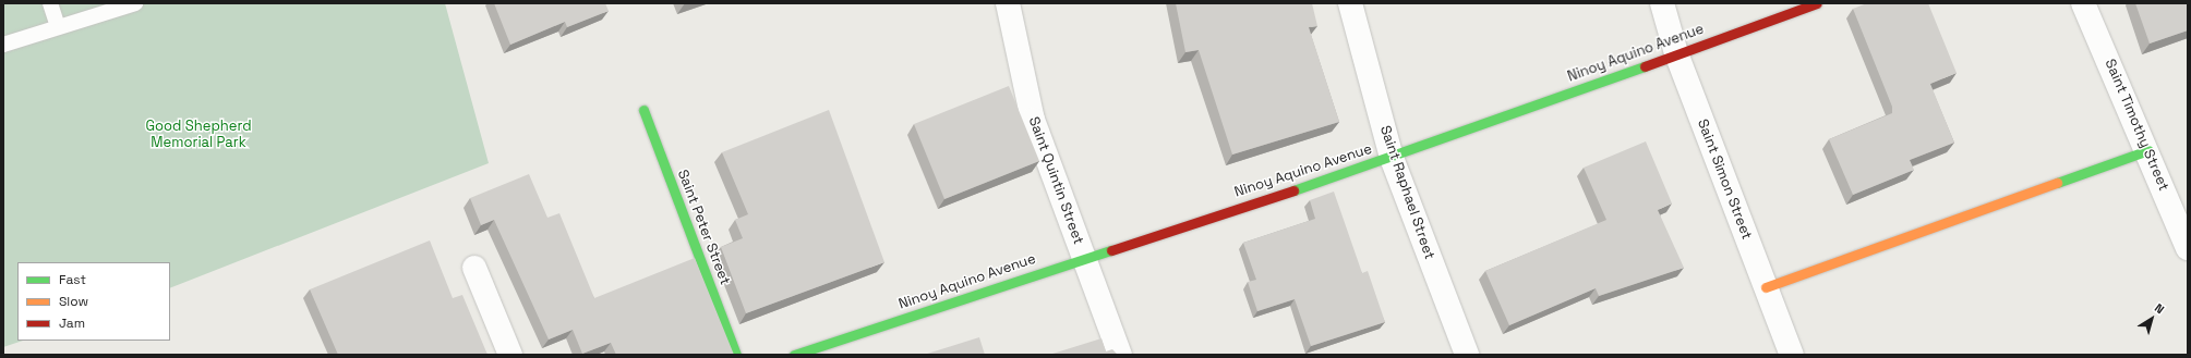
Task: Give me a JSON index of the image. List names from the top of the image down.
{
  "streets": {
    "street": [
      "Ninoy Aquino Avenue",
      "Saint Timothy Street",
      "Saint Simon Street",
      "Saint Quintin Street",
      "Saint Raphael Street",
      "Saint Peter Street"
    ]
  },
  "crossings": [
    ["Ninoy Aquino Avenue", "Saint Simon Street"],
    ["Ninoy Aquino Avenue", "Saint Quintin Street"],
    ["Ninoy Aquino Avenue", "Saint Raphael Street"]
  ],
  "parks": ["Good Shepherd Memorial Park"],
  "legend": ["Fast", "Slow", "Jam"],
  "north": "top right"
}
